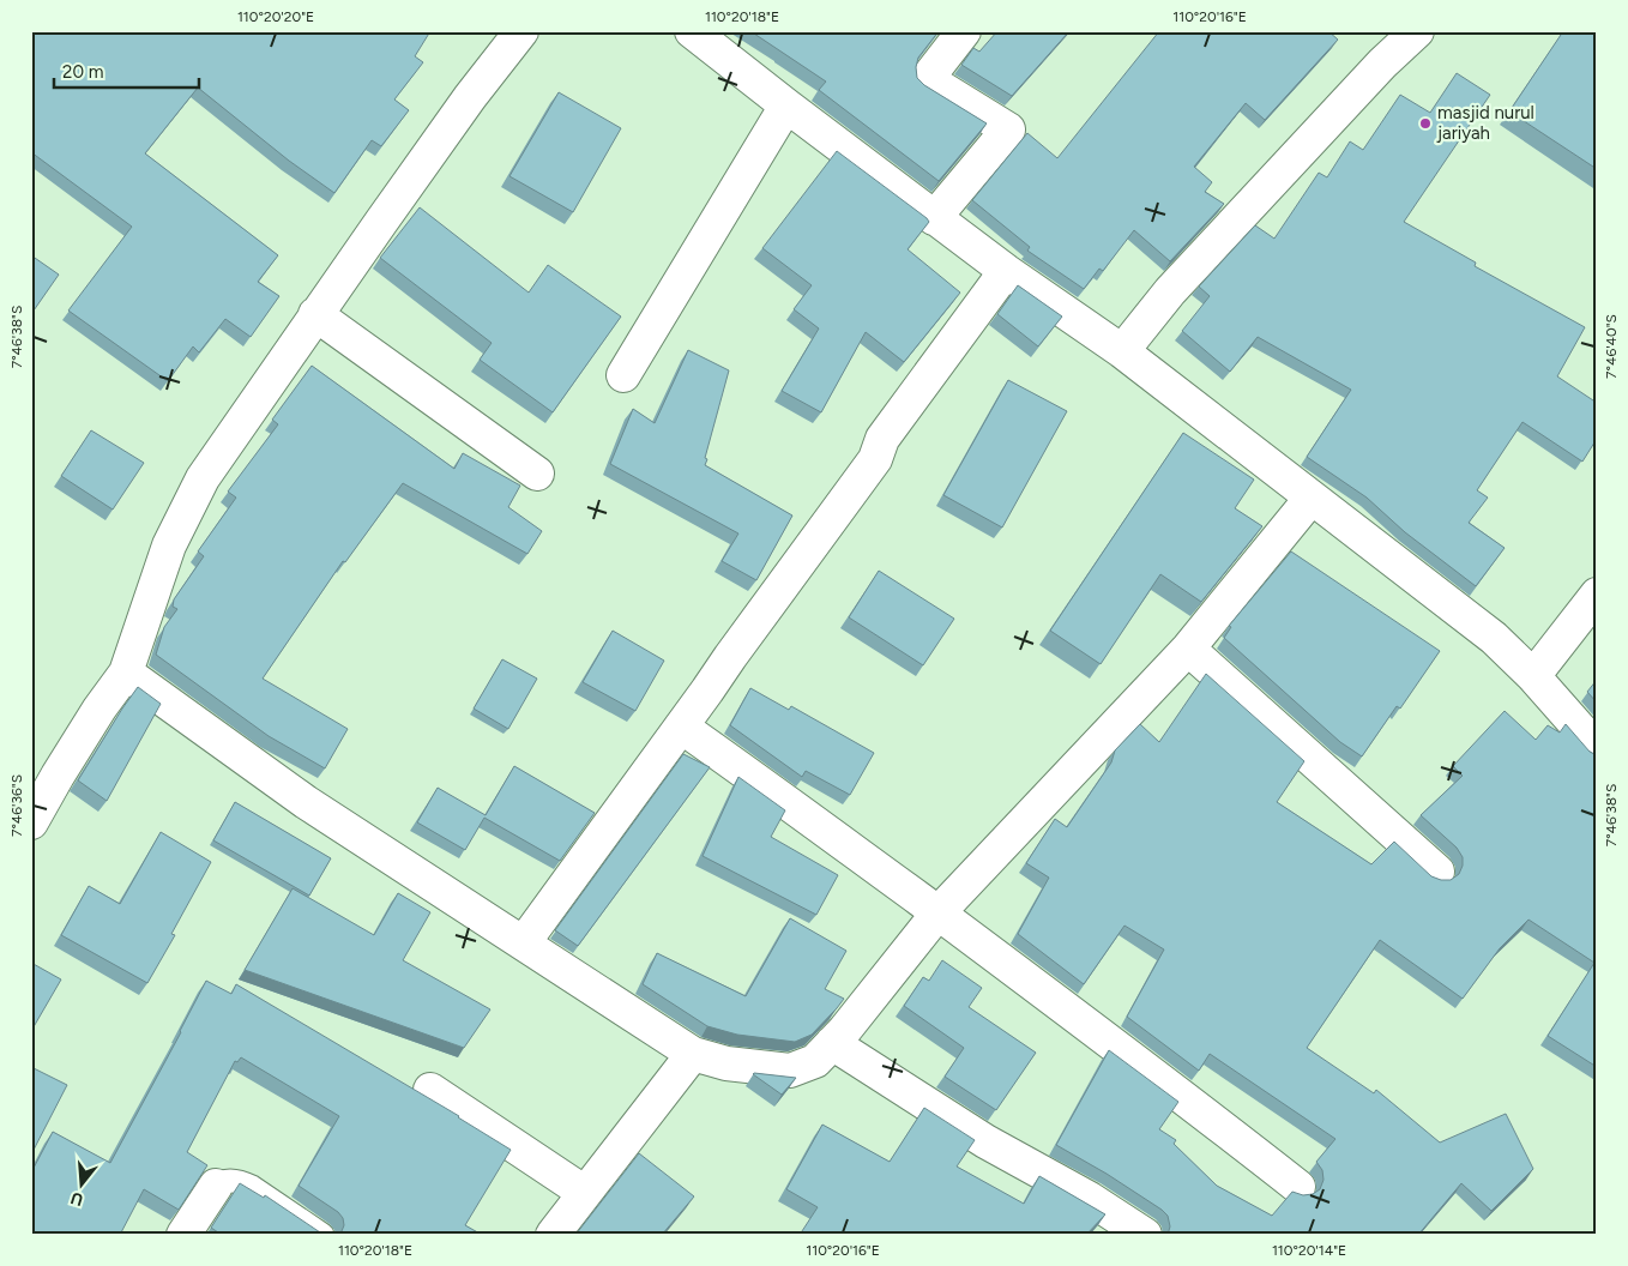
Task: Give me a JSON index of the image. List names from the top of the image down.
{
  "places": ["masjid nurul jariyah"],
  "scale_bar": "20 m",
  "north": "bottom",
  "coordinates": [
    "110°20'20\"E",
    "110°20'18\"E",
    "110°20'16\"E",
    "7°46'38\"S",
    "7°46'40\"S",
    "7°46'36\"S",
    "110°20'14\"E"
  ]
}
